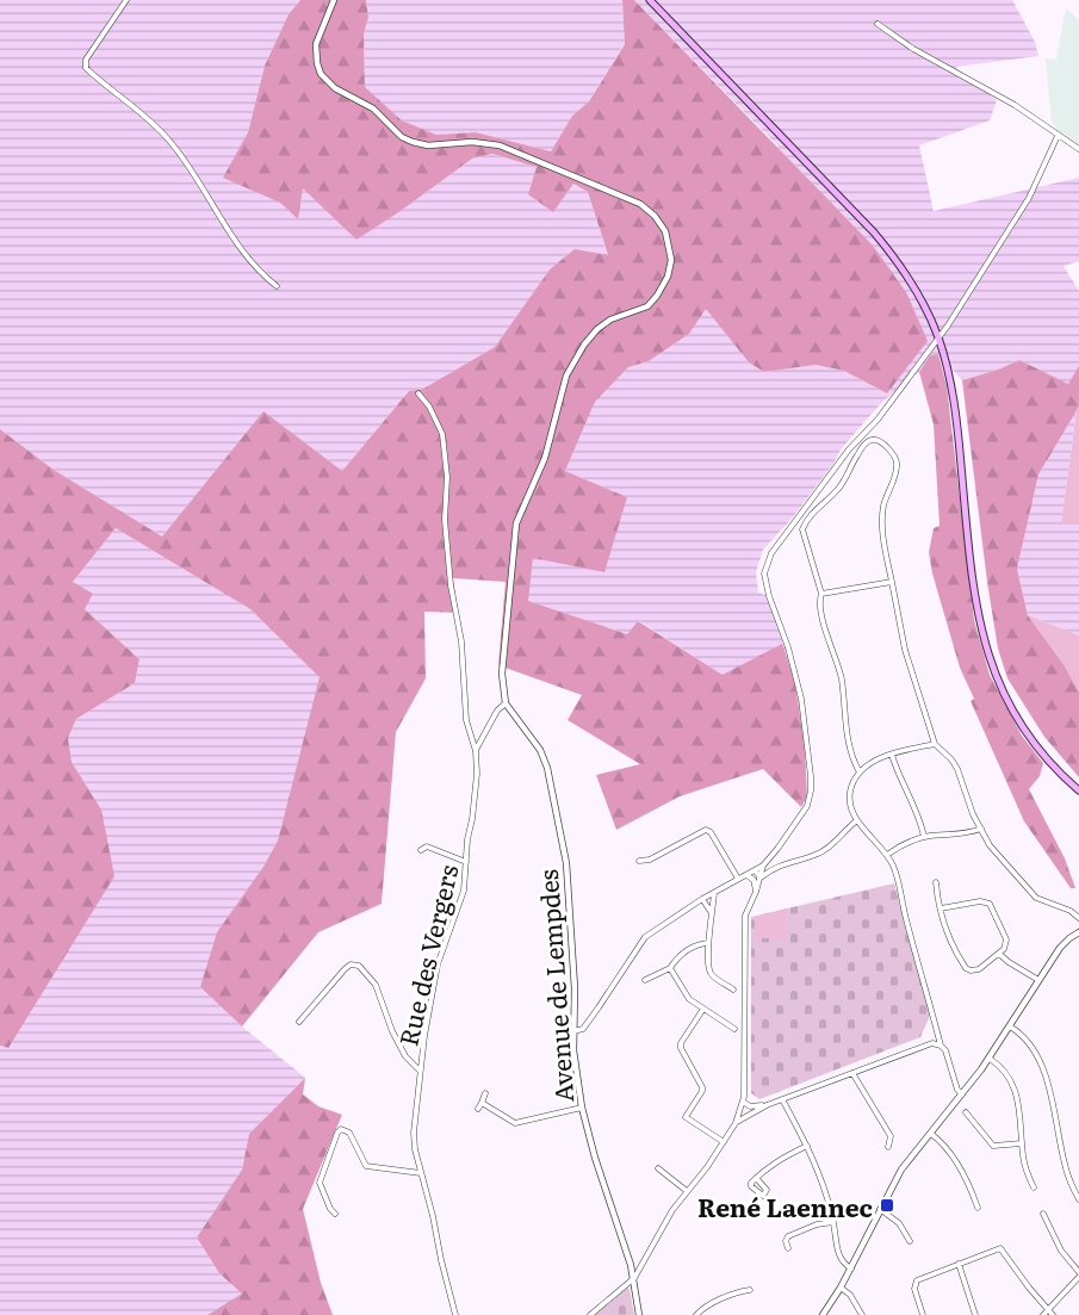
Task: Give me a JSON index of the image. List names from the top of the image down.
{
  "streets": {
    "street": ["Rue des Vergers", "Avenue de Lempdes"]
  },
  "places": {
    "transit": ["René Laennec"]
  }
}
